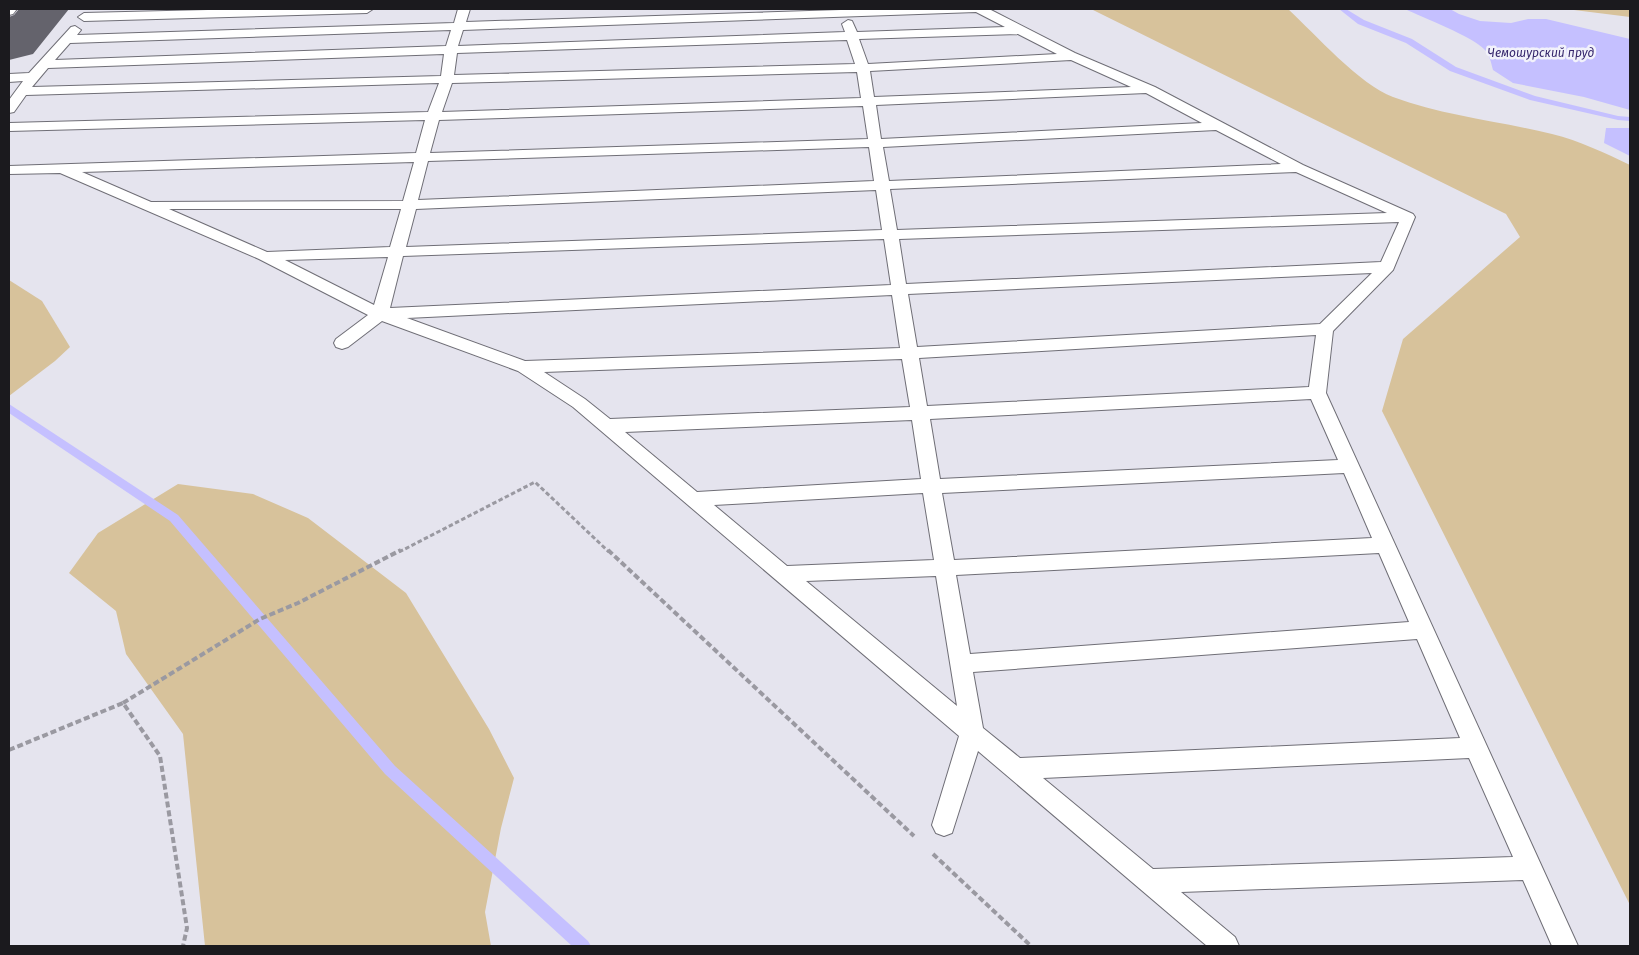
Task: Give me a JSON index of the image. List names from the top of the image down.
{
  "water": ["Чемошурский пруд"]
}
